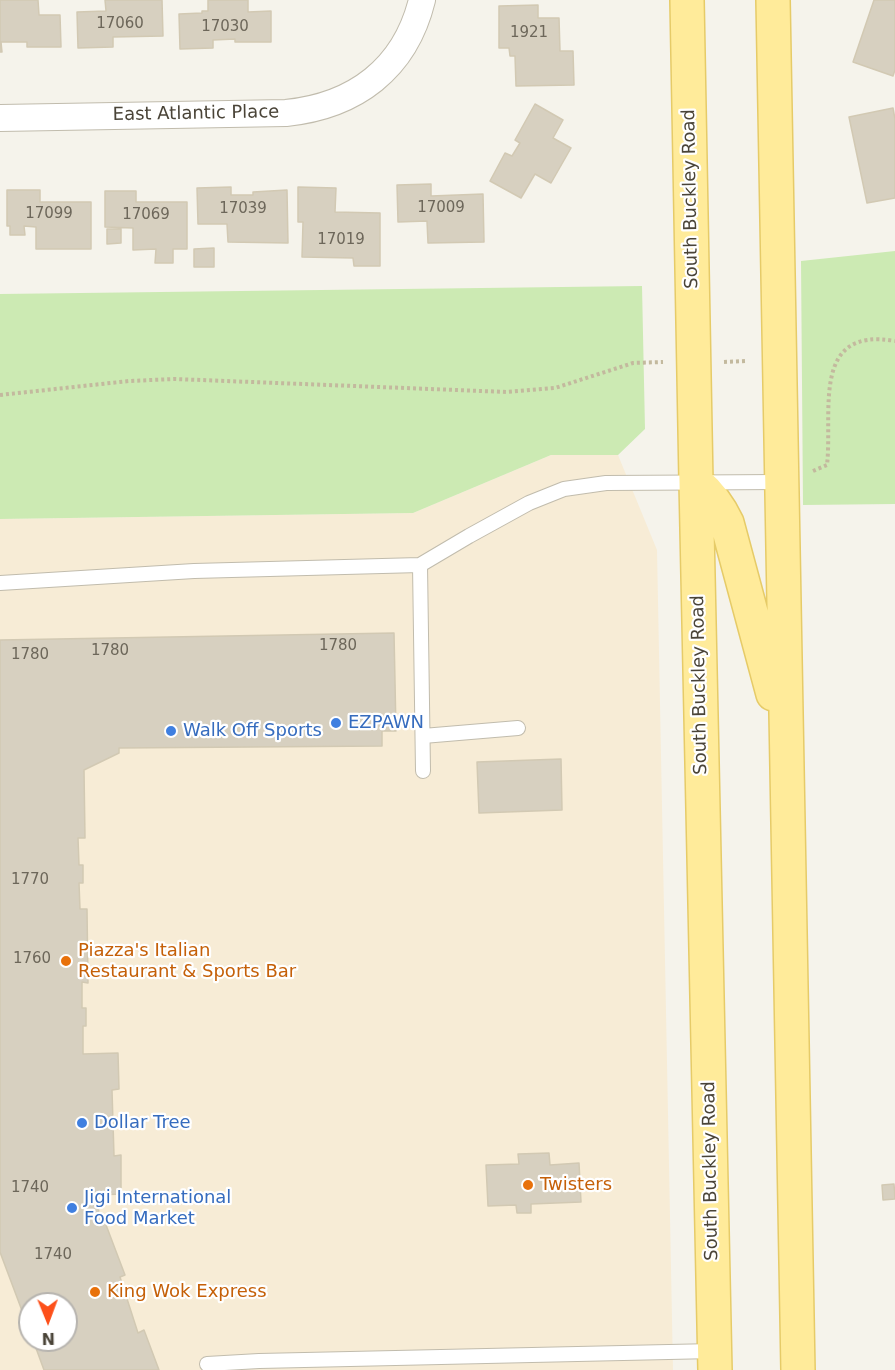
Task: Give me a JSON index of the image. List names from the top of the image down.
{
  "streets": {
    "main road": ["South Buckley Road"],
    "street": ["East Atlantic Place"]
  },
  "places": [
    "EZPAWN",
    "Walk Off Sports",
    "Piazza's Italian Restaurant & Sports Bar",
    "Dollar Tree",
    "Twisters",
    "Jigi International Food Market",
    "King Wok Express"
  ],
  "house_numbers": [
    "17060",
    "17030",
    "1921",
    "17009",
    "17039",
    "17099",
    "17069",
    "17019",
    "1780",
    "1780",
    "1780",
    "1770",
    "1760",
    "1740",
    "1740"
  ],
  "north": "bottom"
}
